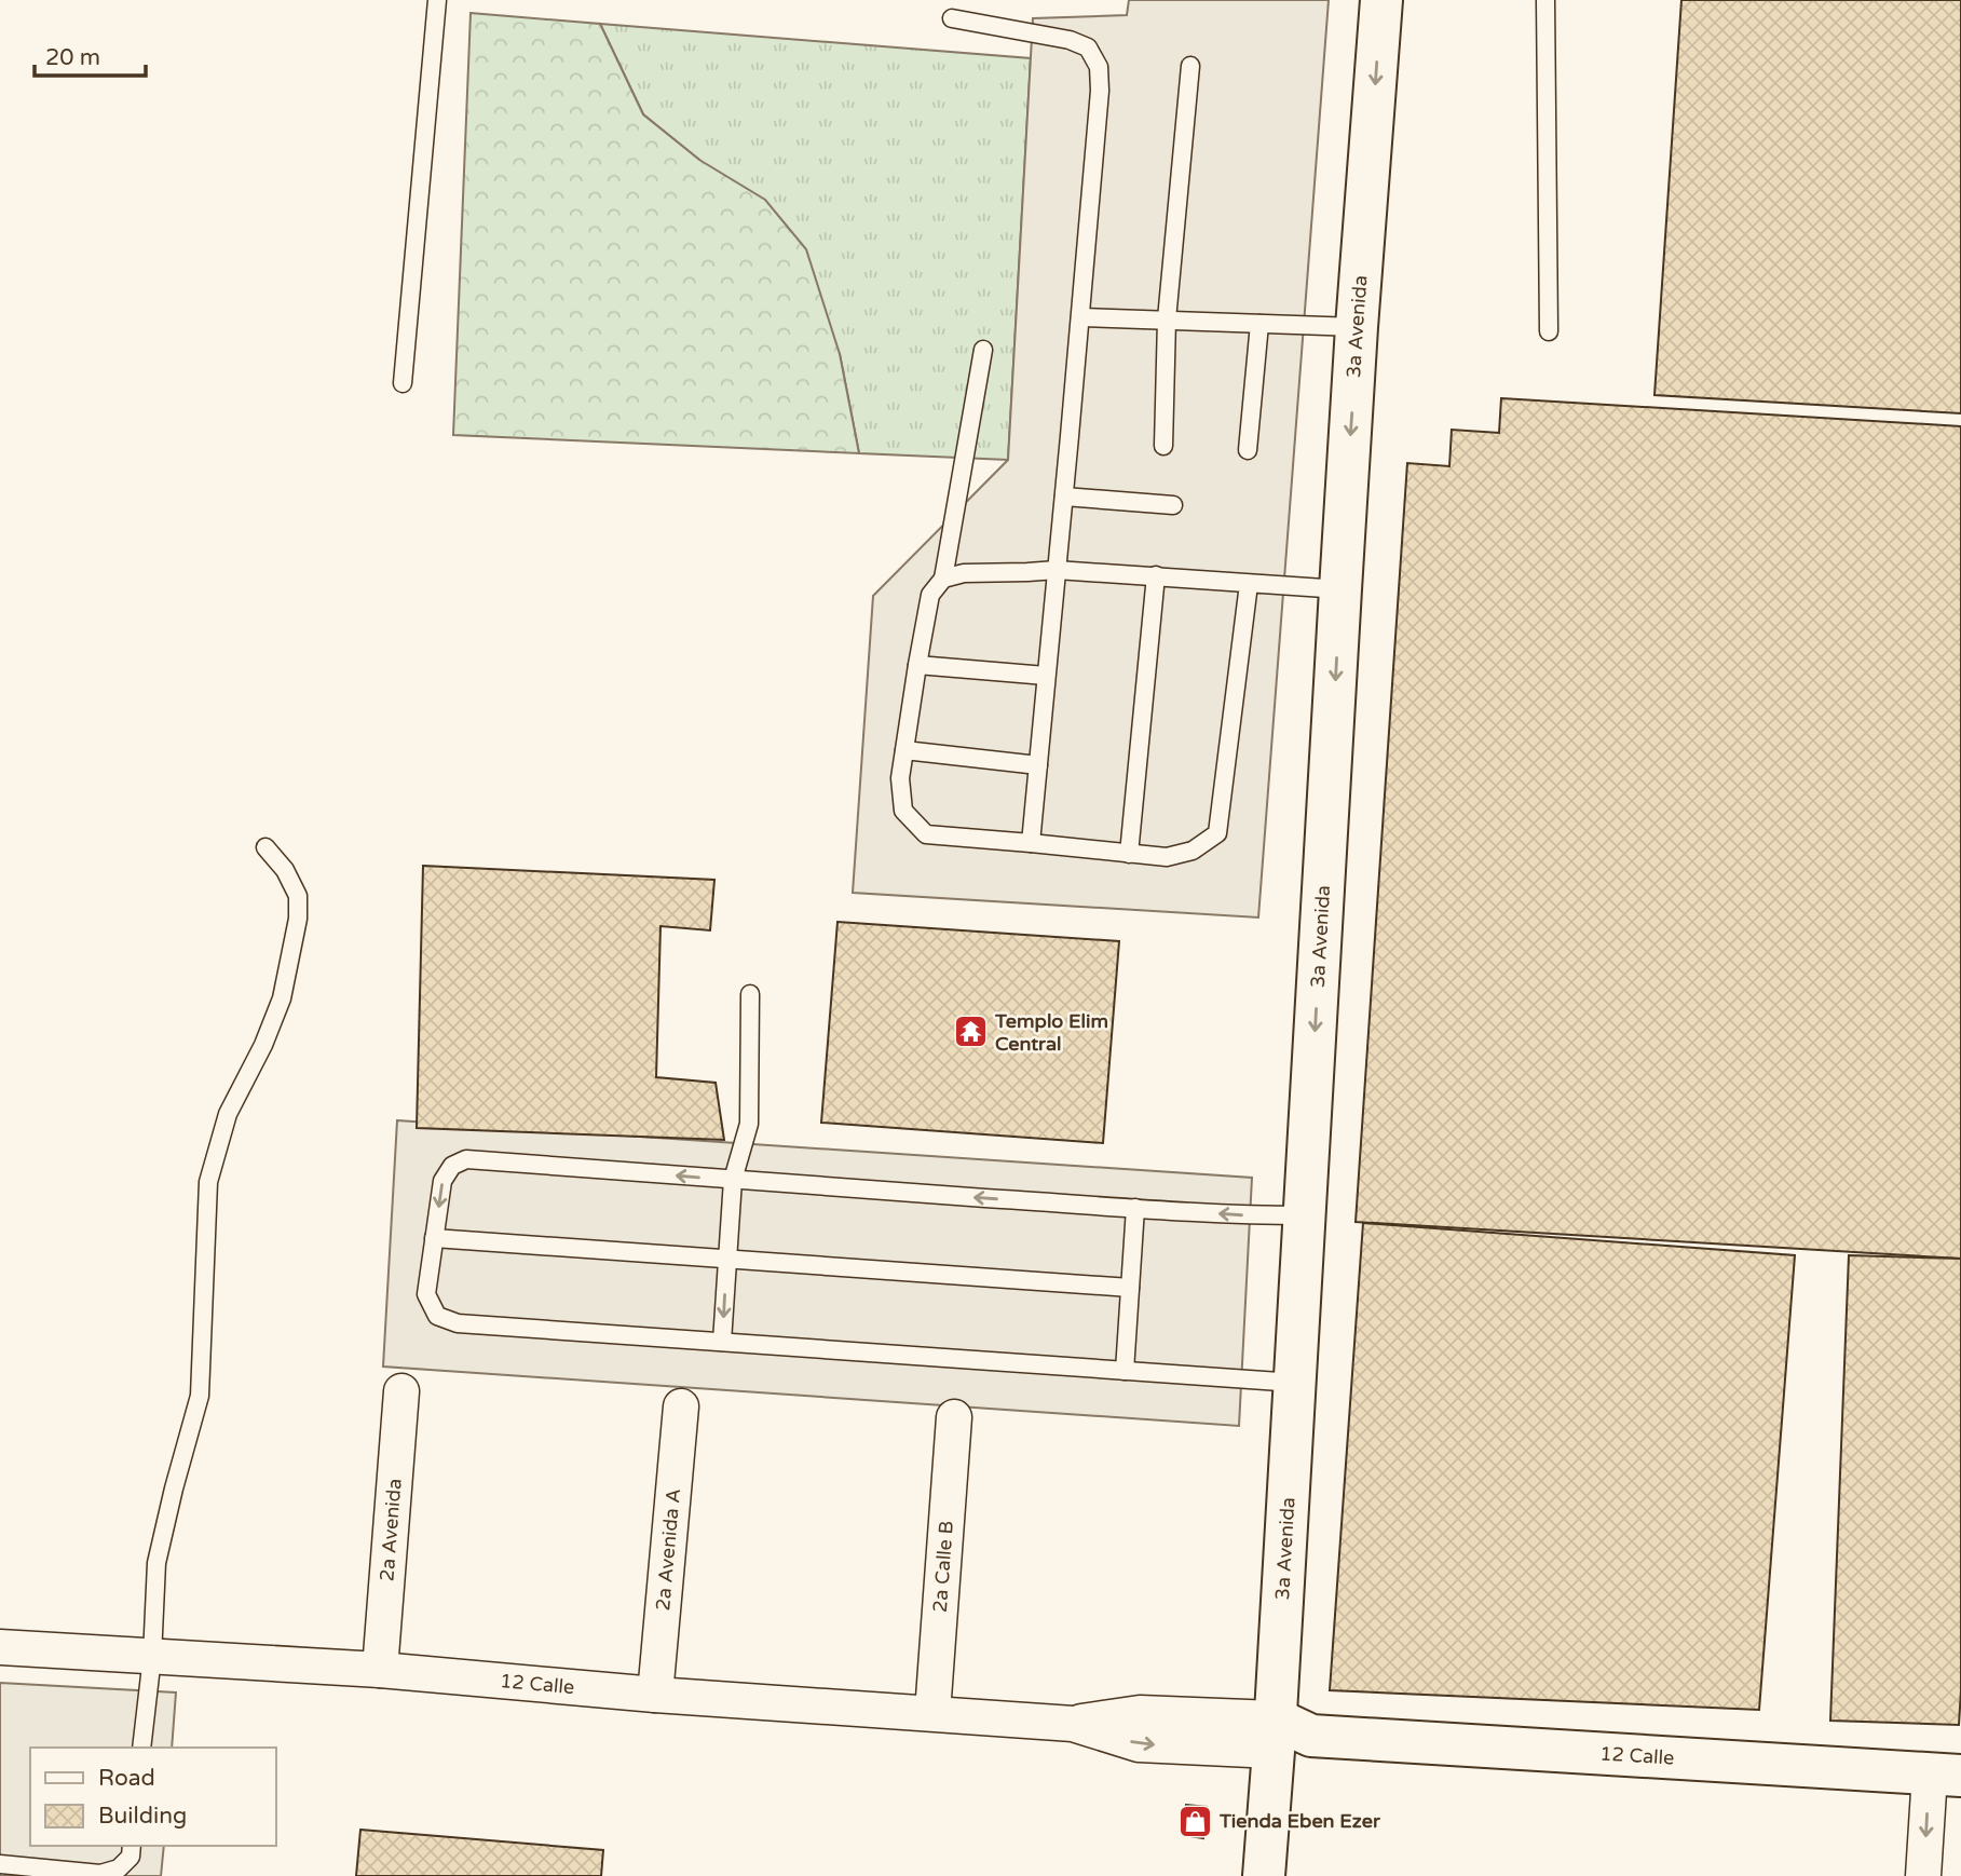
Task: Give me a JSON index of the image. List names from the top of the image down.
{
  "streets": {
    "main road": ["3a Avenida", "12 Calle"],
    "street": ["2a Avenida", "2a Avenida A", "2a Calle B"]
  },
  "crossings": [
    ["3a Avenida", "12 Calle"],
    ["2a Avenida", "12 Calle"],
    ["2a Avenida A", "12 Calle"],
    ["2a Calle B", "12 Calle"]
  ],
  "one_way": ["3a Avenida"],
  "places": {
    "temple": ["Templo Elim Central"],
    "shop": ["Tienda Eben Ezer"]
  },
  "legend": ["Road", "Building"],
  "scale_bar": "20 m"
}
